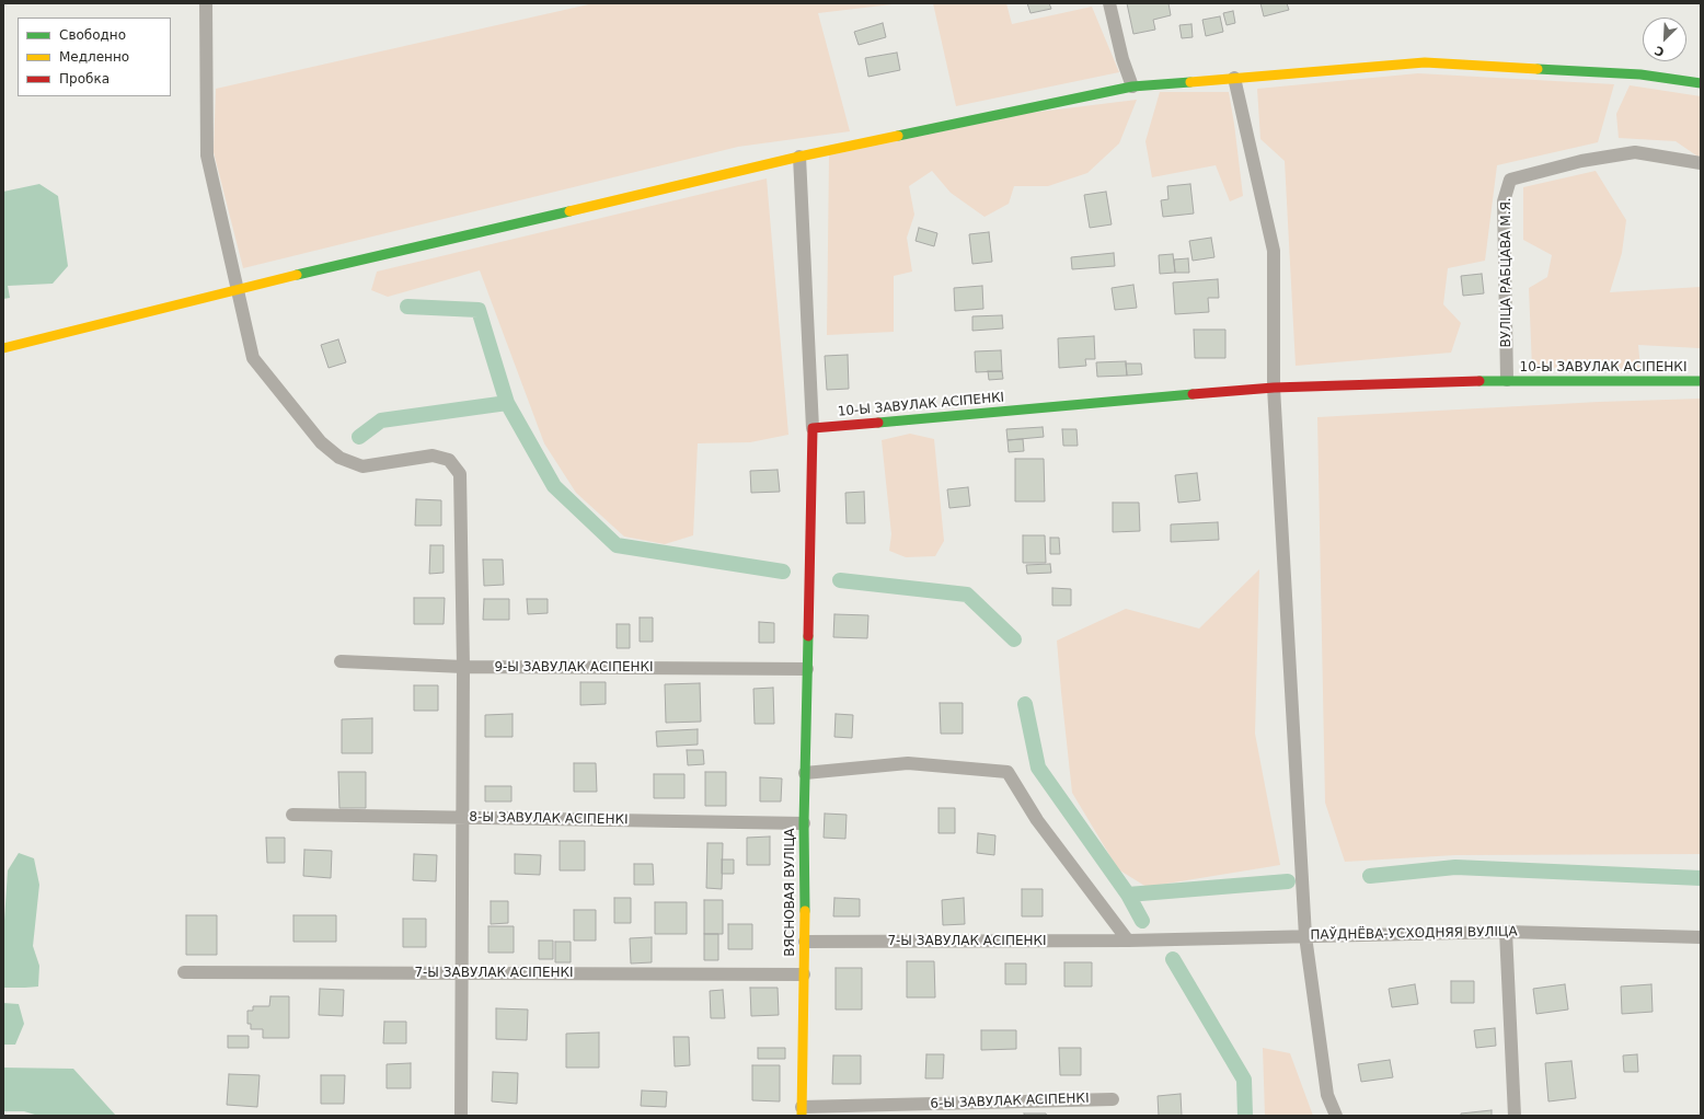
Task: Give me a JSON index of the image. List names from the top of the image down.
{
  "streets": {
    "street": [
      "ВУЛІЦА РАБЦАВА М.Я.",
      "10-Ы ЗАВУЛАК АСІПЕНКІ",
      "9-Ы ЗАВУЛАК АСІПЕНКІ",
      "8-Ы ЗАВУЛАК АСІПЕНКІ",
      "ВЯСНОВАЯ ВУЛІЦА",
      "ПАЎДНЁВА-УСХОДНЯЯ ВУЛІЦА",
      "7-Ы ЗАВУЛАК АСІПЕНКІ",
      "6-Ы ЗАВУЛАК АСІПЕНКІ"
    ]
  },
  "crossings": [
    ["ВУЛІЦА РАБЦАВА М.Я.", "10-Ы ЗАВУЛАК АСІПЕНКІ"],
    ["9-Ы ЗАВУЛАК АСІПЕНКІ", "ВЯСНОВАЯ ВУЛІЦА"],
    ["8-Ы ЗАВУЛАК АСІПЕНКІ", "ВЯСНОВАЯ ВУЛІЦА"],
    ["ВЯСНОВАЯ ВУЛІЦА", "7-Ы ЗАВУЛАК АСІПЕНКІ"],
    ["ВЯСНОВАЯ ВУЛІЦА", "6-Ы ЗАВУЛАК АСІПЕНКІ"],
    ["ПАЎДНЁВА-УСХОДНЯЯ ВУЛІЦА", "7-Ы ЗАВУЛАК АСІПЕНКІ"]
  ],
  "legend": ["Свободно", "Медленно", "Пробка"],
  "north": "bottom left"
}
